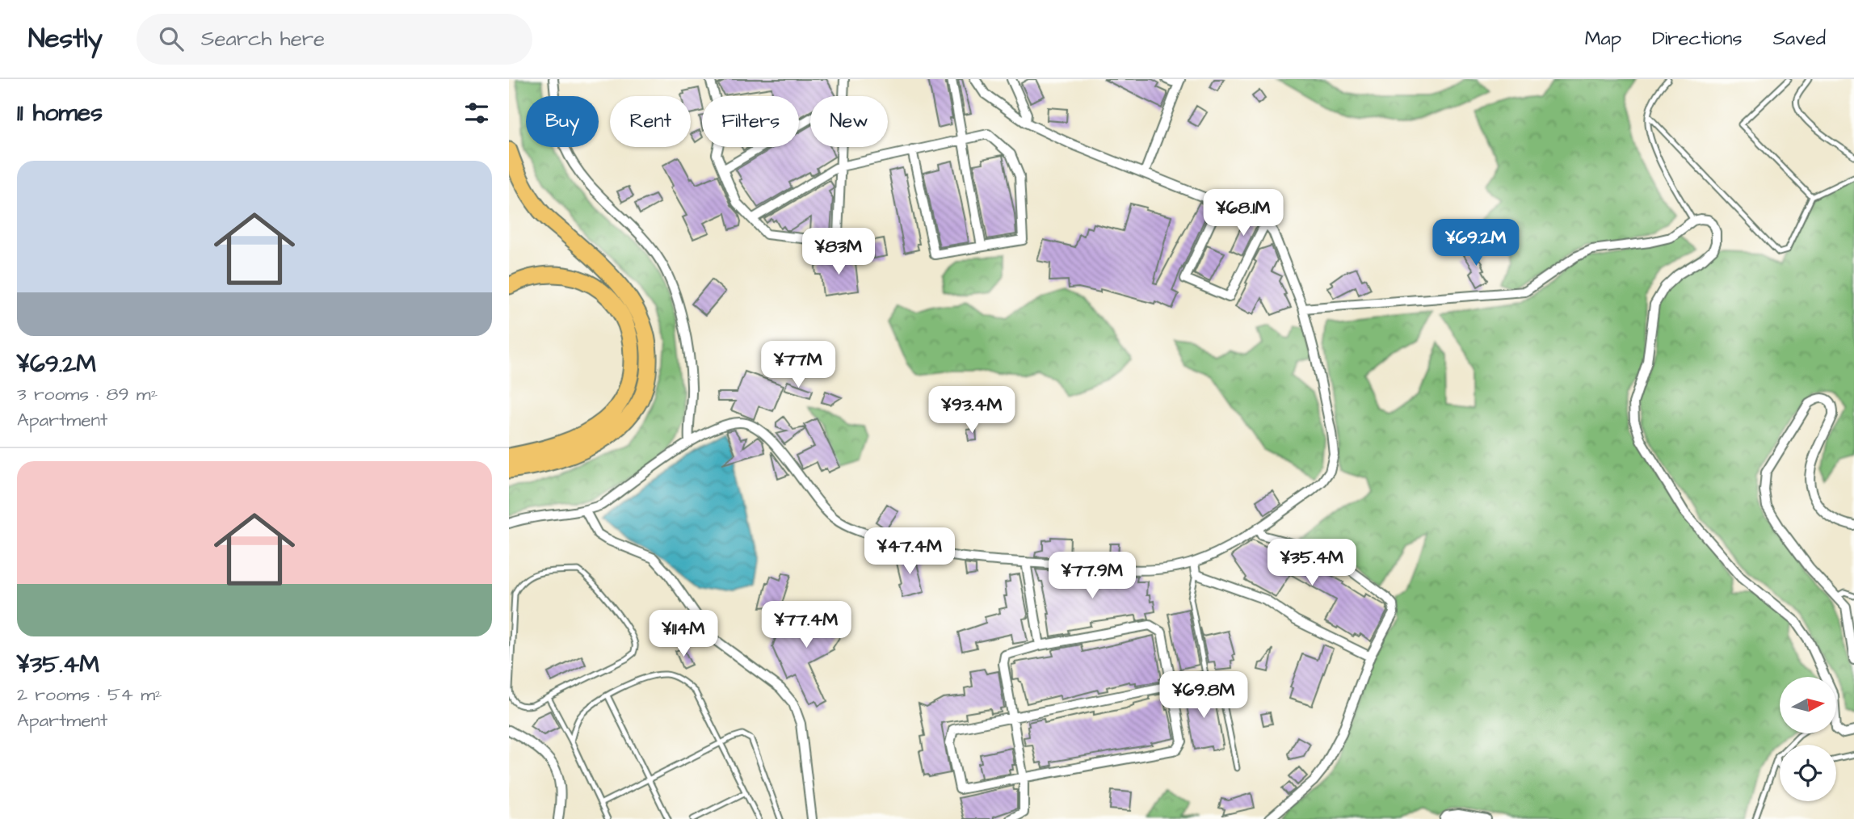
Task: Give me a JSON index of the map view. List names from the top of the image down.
{
  "north": "right",
  "page": {
    "header": "Nestly",
    "search": "Search here",
    "nav": ["Map", "Directions", "Saved"],
    "heading": "11 homes",
    "chip": [
      "Buy",
      "Rent",
      "Filters",
      "New"
    ],
    "list": [
      {
        "name": "¥69.2M",
        "note": "3 rooms · 89 m² · Apartment"
      },
      {
        "name": "¥35.4M",
        "note": "2 rooms · 54 m² · Apartment"
      }
    ],
    "price": [
      "¥68.1M",
      "¥69.2M",
      "¥83M",
      "¥77M",
      "¥93.4M",
      "¥47.4M",
      "¥35.4M",
      "¥77.9M",
      "¥77.4M",
      "¥114M",
      "¥69.8M"
    ]
  }
}
